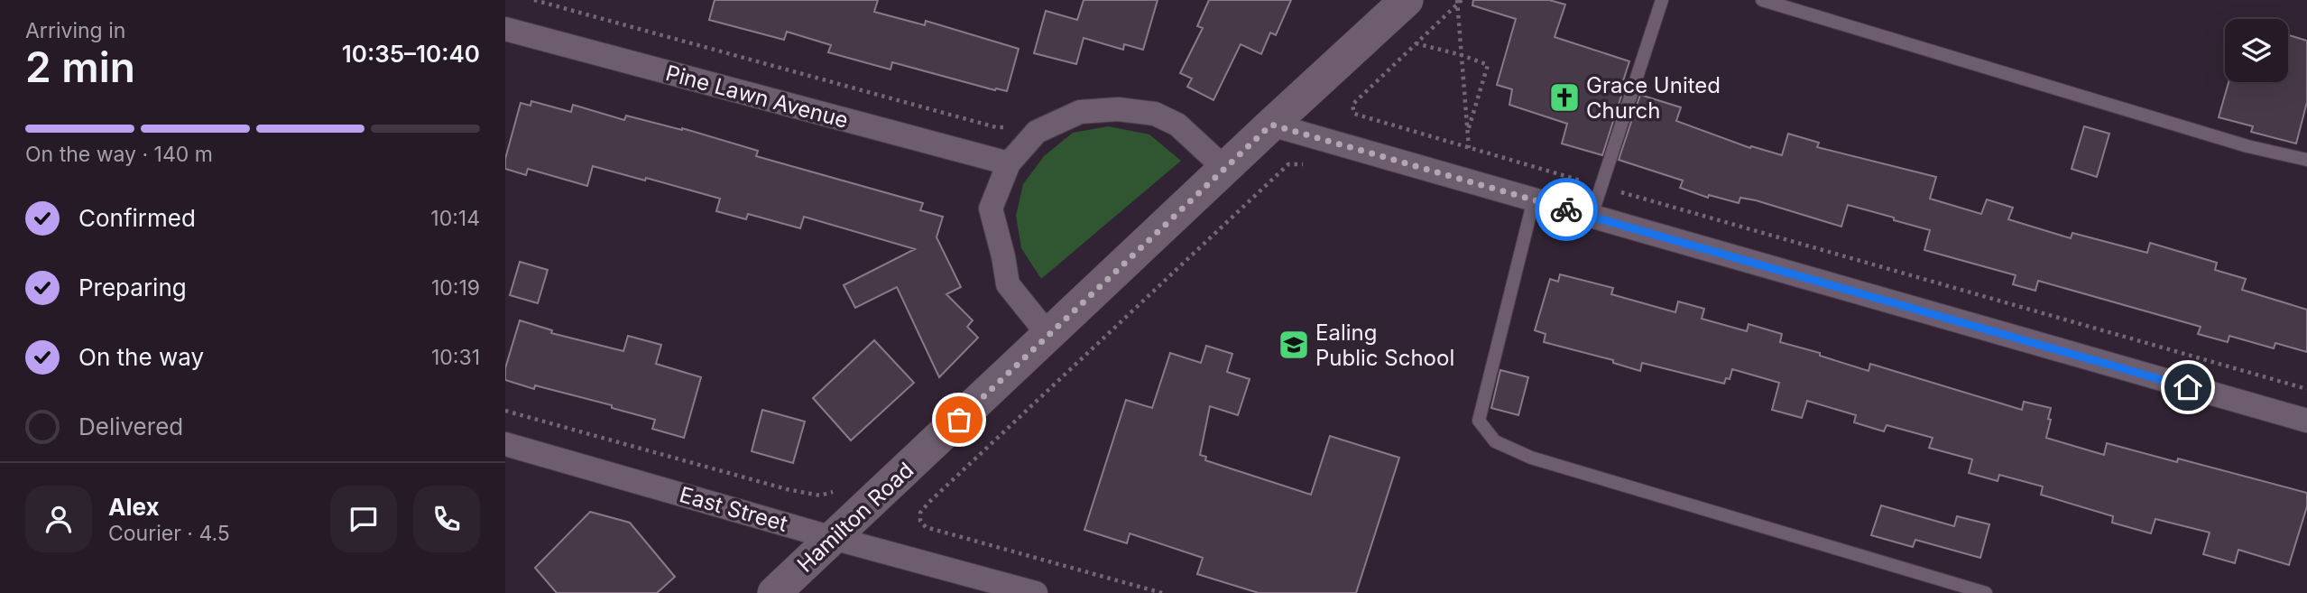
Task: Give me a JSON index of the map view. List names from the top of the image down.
{
  "streets": {
    "main road": ["Hamilton Road"],
    "street": ["Pine Lawn Avenue", "East Street"]
  },
  "crossings": [
    ["East Street", "Hamilton Road"]
  ],
  "places": {
    "church": ["Grace United Church"],
    "school or university": ["Ealing Public School"]
  },
  "page": {
    "heading": ["2 min", "Arriving in", "10:35–10:40"],
    "panel": ["Alex", "Courier · 4.5"],
    "bar": "On the way · 140 m",
    "list": [
      ["Confirmed", "10:14"],
      ["Preparing", "10:19"],
      ["On the way", "10:31"],
      "Delivered"
    ]
  }
}
